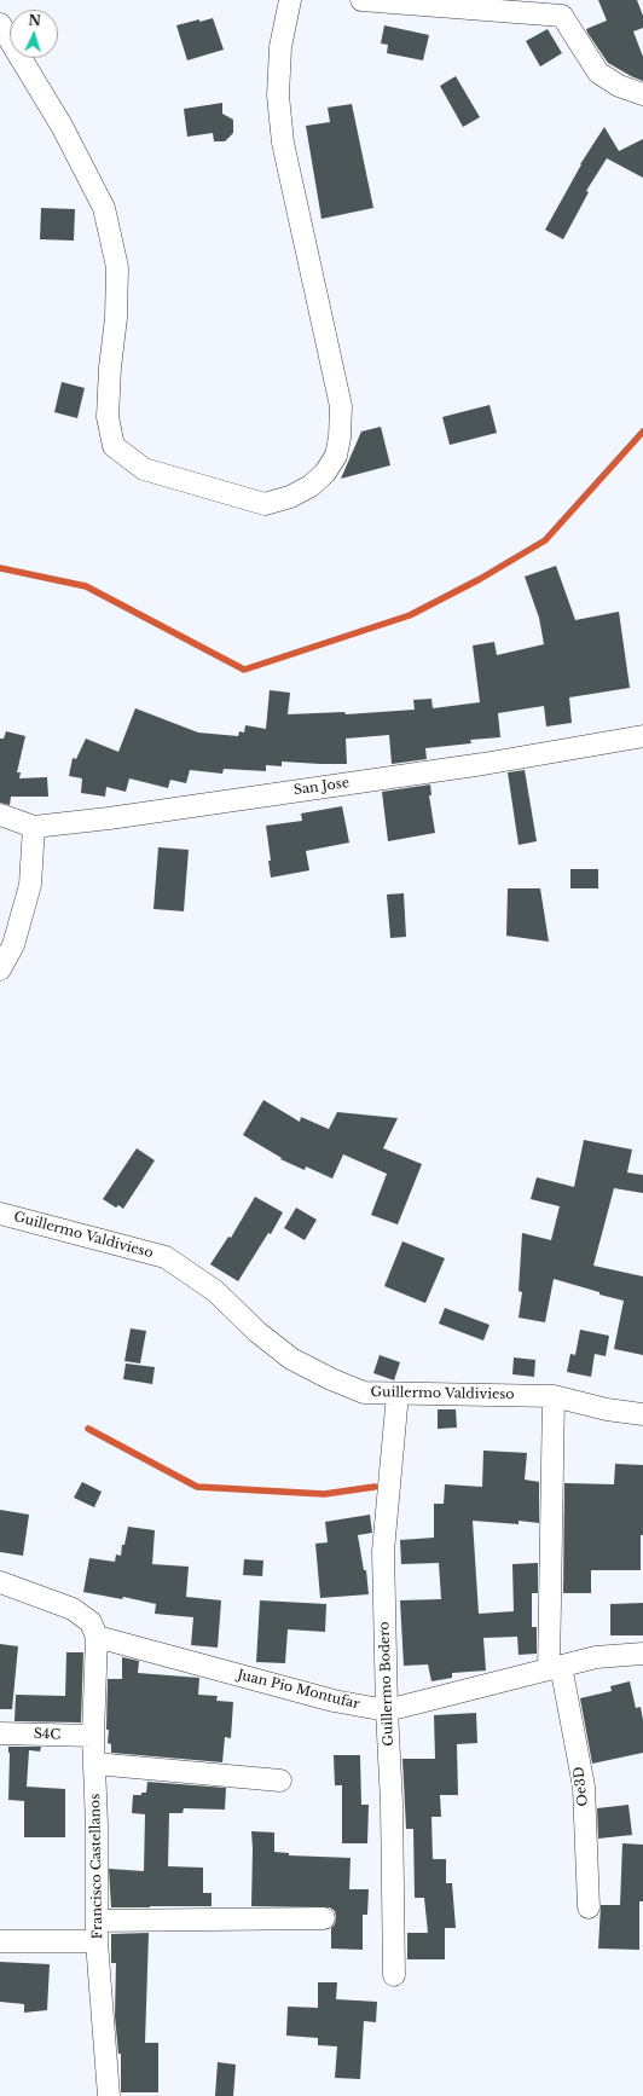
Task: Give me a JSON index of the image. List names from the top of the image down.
{
  "streets": {
    "street": [
      "San Jose",
      "Guillermo Valdivieso",
      "Guillermo Bodero",
      "Juan Pio Montufar",
      "S4C",
      "Oe3D",
      "Francisco Castellanos"
    ]
  },
  "crossings": [
    ["Guillermo Valdivieso", "Guillermo Bodero"],
    ["Guillermo Valdivieso", "Oe3D"],
    ["Guillermo Bodero", "Juan Pio Montufar"],
    ["Juan Pio Montufar", "Oe3D"],
    ["Juan Pio Montufar", "Francisco Castellanos"],
    ["S4C", "Francisco Castellanos"]
  ],
  "north": "top"
}
